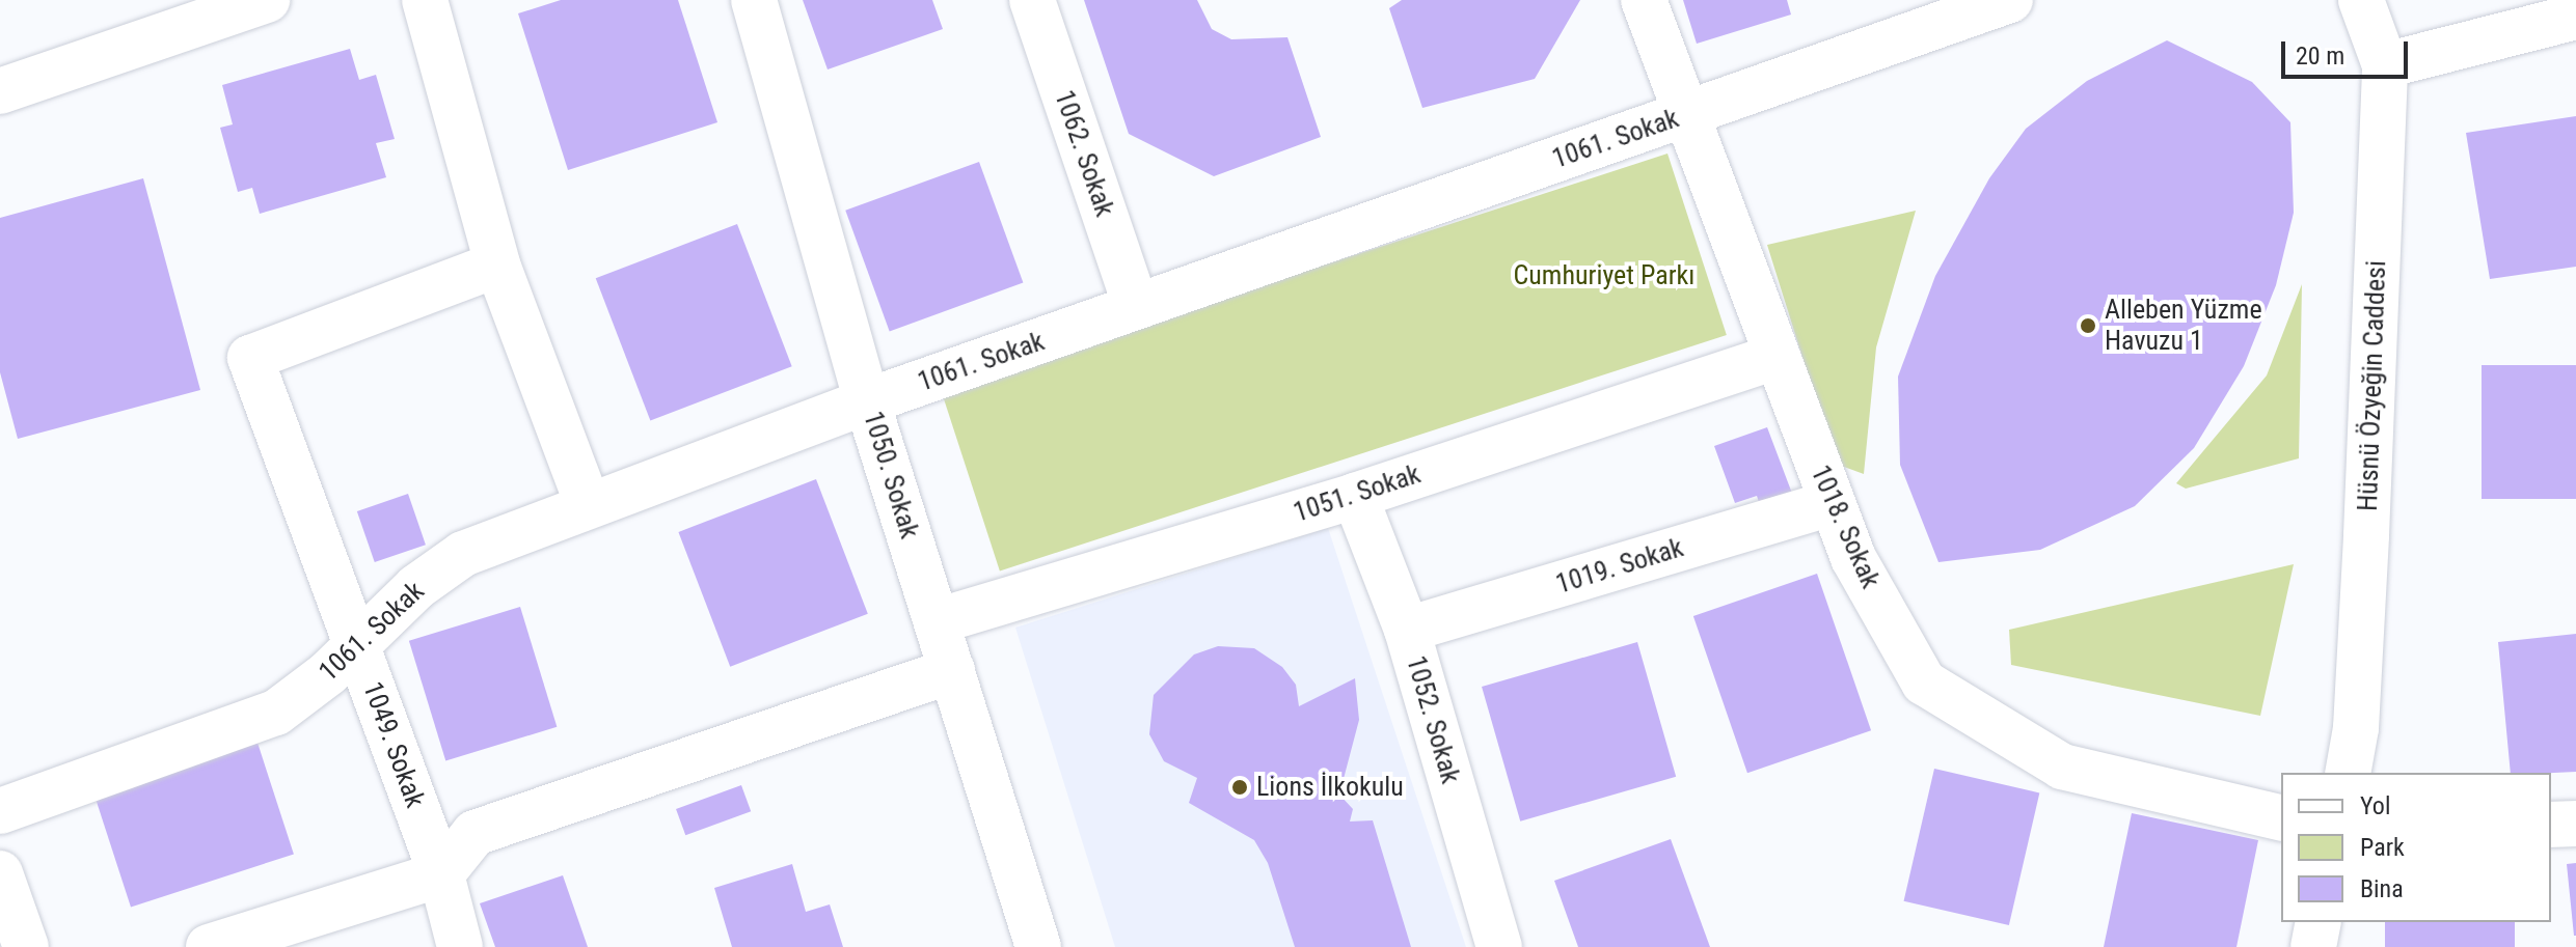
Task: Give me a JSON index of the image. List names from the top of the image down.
{
  "streets": {
    "street": [
      "1061. Sokak",
      "1062. Sokak",
      "Hüsnü Özyeğin Caddesi",
      "1050. Sokak",
      "1051. Sokak",
      "1018. Sokak",
      "1019. Sokak",
      "1052. Sokak",
      "1049. Sokak"
    ]
  },
  "crossings": [
    ["1061. Sokak", "1062. Sokak"],
    ["1061. Sokak", "1050. Sokak"],
    ["1061. Sokak", "1018. Sokak"],
    ["1061. Sokak", "1049. Sokak"],
    ["1050. Sokak", "1051. Sokak"],
    ["1051. Sokak", "1018. Sokak"],
    ["1051. Sokak", "1052. Sokak"],
    ["1018. Sokak", "1019. Sokak"],
    ["1019. Sokak", "1052. Sokak"]
  ],
  "parks": ["Cumhuriyet Parkı"],
  "places": ["Alleben Yüzme Havuzu 1", "Lions İlkokulu"],
  "legend": ["Yol", "Park", "Bina"],
  "scale_bar": "20 m"
}
